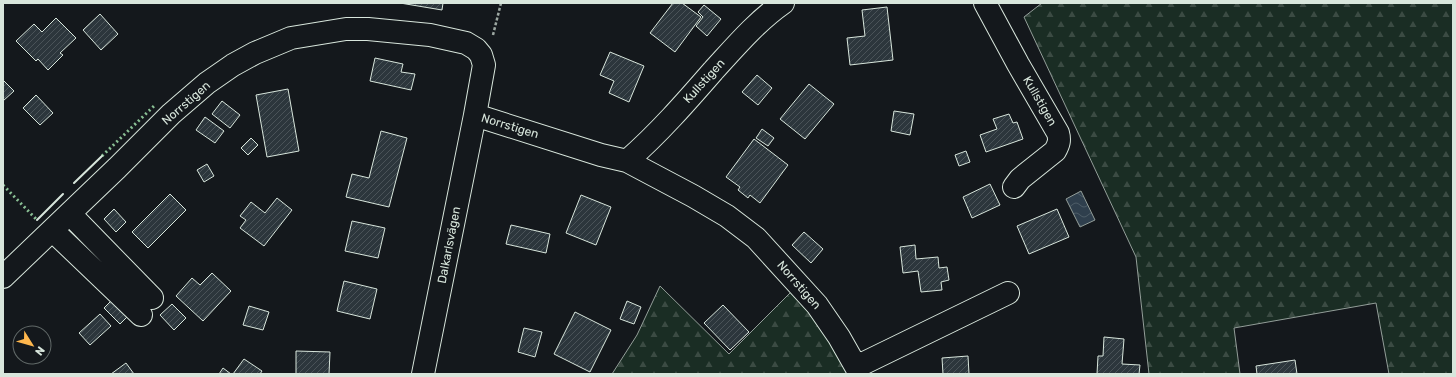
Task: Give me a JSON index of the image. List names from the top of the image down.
{
  "streets": {
    "street": ["Kullstigen", "Norrstigen", "Dalkarlsvägen"]
  },
  "crossings": [
    ["Kullstigen", "Norrstigen"],
    ["Norrstigen", "Dalkarlsvägen"]
  ],
  "north": "bottom right"
}
